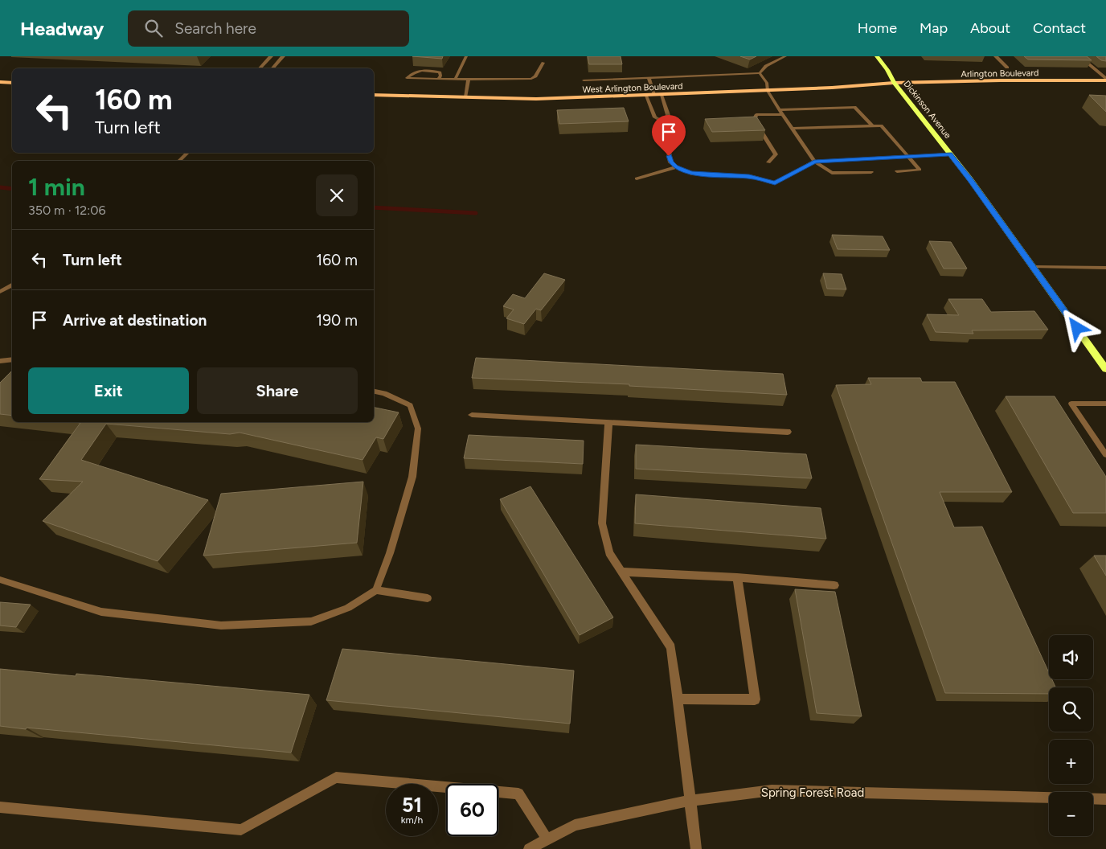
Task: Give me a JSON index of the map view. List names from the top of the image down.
{
  "streets": {
    "main road": ["Arlington Boulevard", "West Arlington Boulevard", "Dickinson Avenue"],
    "street": ["Spring Forest Road"]
  },
  "crossings": [
    ["Arlington Boulevard", "West Arlington Boulevard"],
    ["Arlington Boulevard", "Dickinson Avenue"],
    ["West Arlington Boulevard", "Dickinson Avenue"]
  ],
  "page": {
    "header": "Headway",
    "search": "Search here",
    "nav": [
      "Home",
      "Map",
      "About",
      "Contact"
    ],
    "turn": ["160 m", "Turn left"],
    "heading": ["1 min", "350 m · 12:06"],
    "list": [
      {
        "name": "Turn left",
        "value": "160 m"
      },
      {
        "name": "Arrive at destination",
        "value": "190 m"
      }
    ],
    "buttons": ["Exit", "Share"],
    "map_buttons": ["+", "−"],
    "speed": "51 km/h",
    "limit": "60"
  }
}
